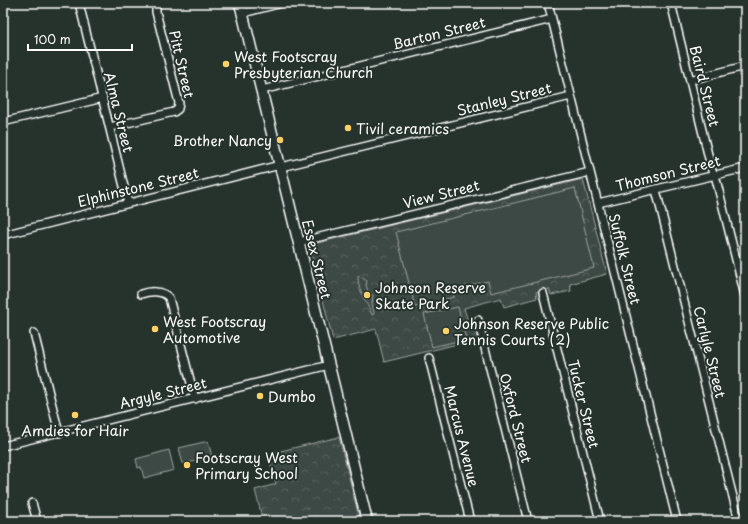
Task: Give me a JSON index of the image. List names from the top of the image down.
{
  "streets": {
    "street": [
      "Barton Street",
      "Pitt Street",
      "Baird Street",
      "Stanley Street",
      "Alma Street",
      "Thomson Street",
      "Elphinstone Street",
      "View Street",
      "Essex Street",
      "Suffolk Street",
      "Carlyle Street",
      "Argyle Street",
      "Tucker Street",
      "Oxford Street",
      "Marcus Avenue"
    ]
  },
  "crossings": [
    ["Barton Street", "Essex Street"],
    ["Barton Street", "Suffolk Street"],
    ["Pitt Street", "Alma Street"],
    ["Baird Street", "Thomson Street"],
    ["Stanley Street", "Elphinstone Street"],
    ["Stanley Street", "Essex Street"],
    ["Stanley Street", "Suffolk Street"],
    ["Alma Street", "Elphinstone Street"],
    ["Thomson Street", "Suffolk Street"],
    ["Thomson Street", "Carlyle Street"],
    ["Elphinstone Street", "Essex Street"],
    ["View Street", "Essex Street"],
    ["View Street", "Suffolk Street"],
    ["Essex Street", "Argyle Street"]
  ],
  "places": [
    "West Footscray Presbyterian Church",
    "Tivil ceramics",
    "Brother Nancy",
    "Johnson Reserve Skate Park",
    "West Footscray Automotive",
    "Johnson Reserve Public Tennis Courts (2)",
    "Dumbo",
    "Amdies for Hair",
    "Footscray West Primary School"
  ],
  "scale_bar": "100 m"
}
